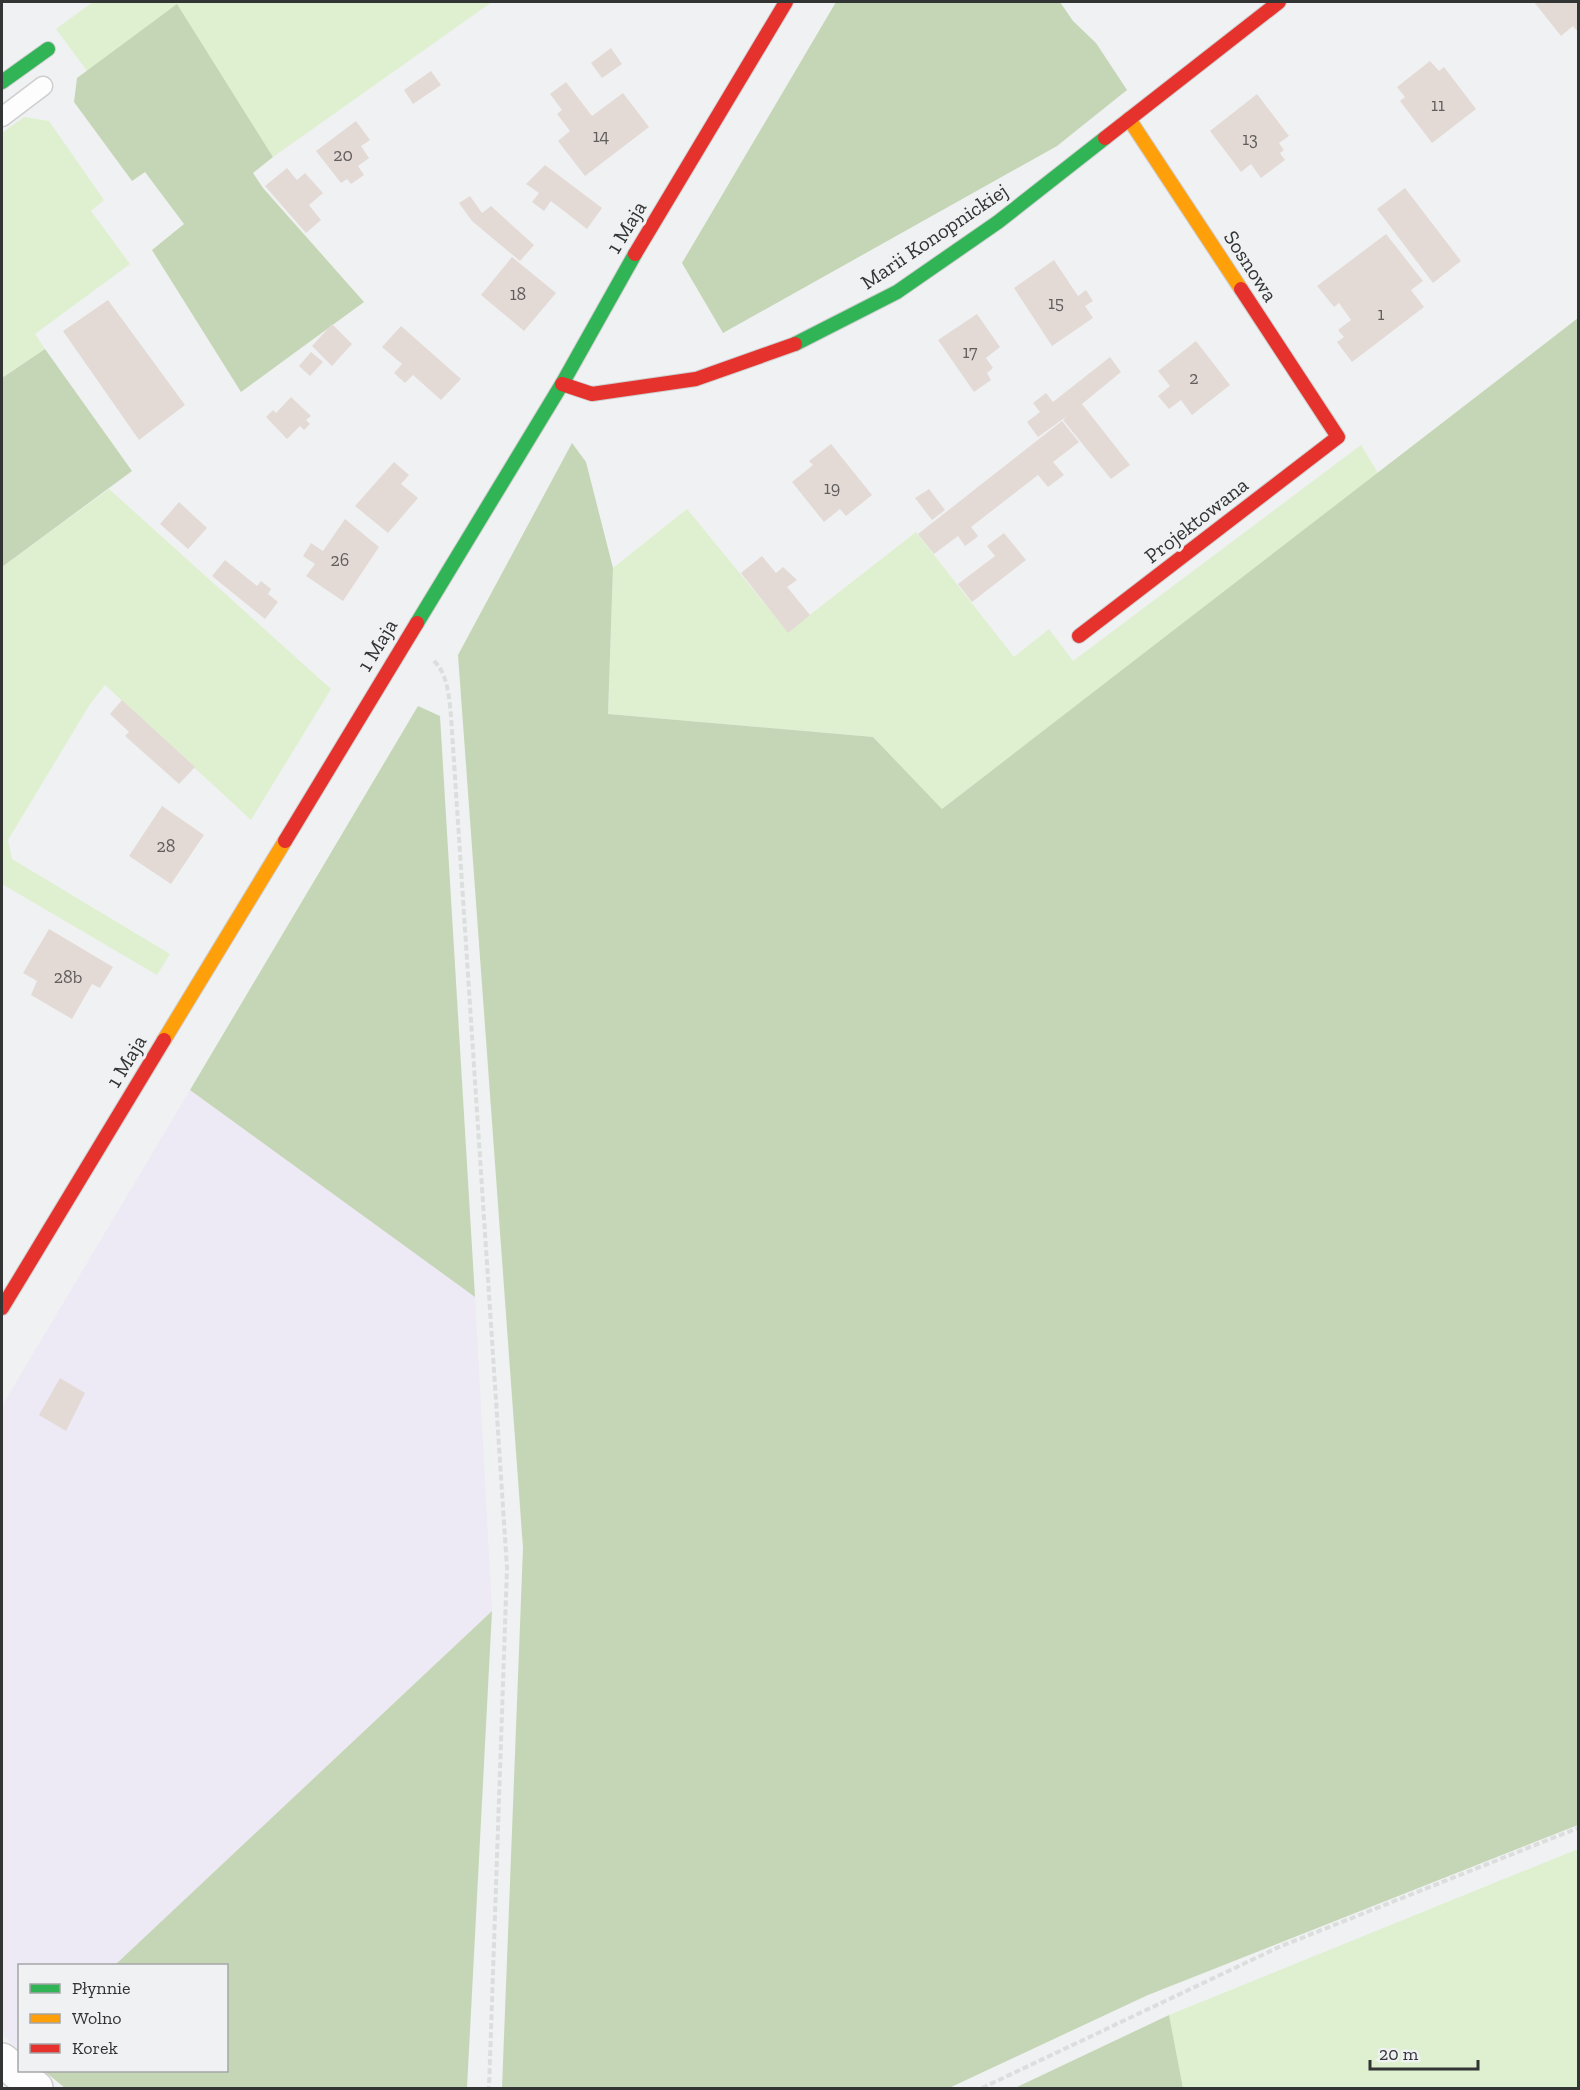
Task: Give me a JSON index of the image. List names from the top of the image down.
{
  "streets": {
    "street": [
      "1 Maja",
      "Marii Konopnickiej",
      "Sosnowa",
      "Projektowana"
    ]
  },
  "crossings": [
    ["1 Maja", "Marii Konopnickiej"],
    ["Marii Konopnickiej", "Sosnowa"],
    ["Sosnowa", "Projektowana"]
  ],
  "house_numbers": [
    "11",
    "14",
    "13",
    "20",
    "18",
    "15",
    "1",
    "17",
    "2",
    "19",
    "26",
    "28",
    "28b"
  ],
  "legend": ["Płynnie", "Wolno", "Korek"],
  "scale_bar": "20 m"
}
